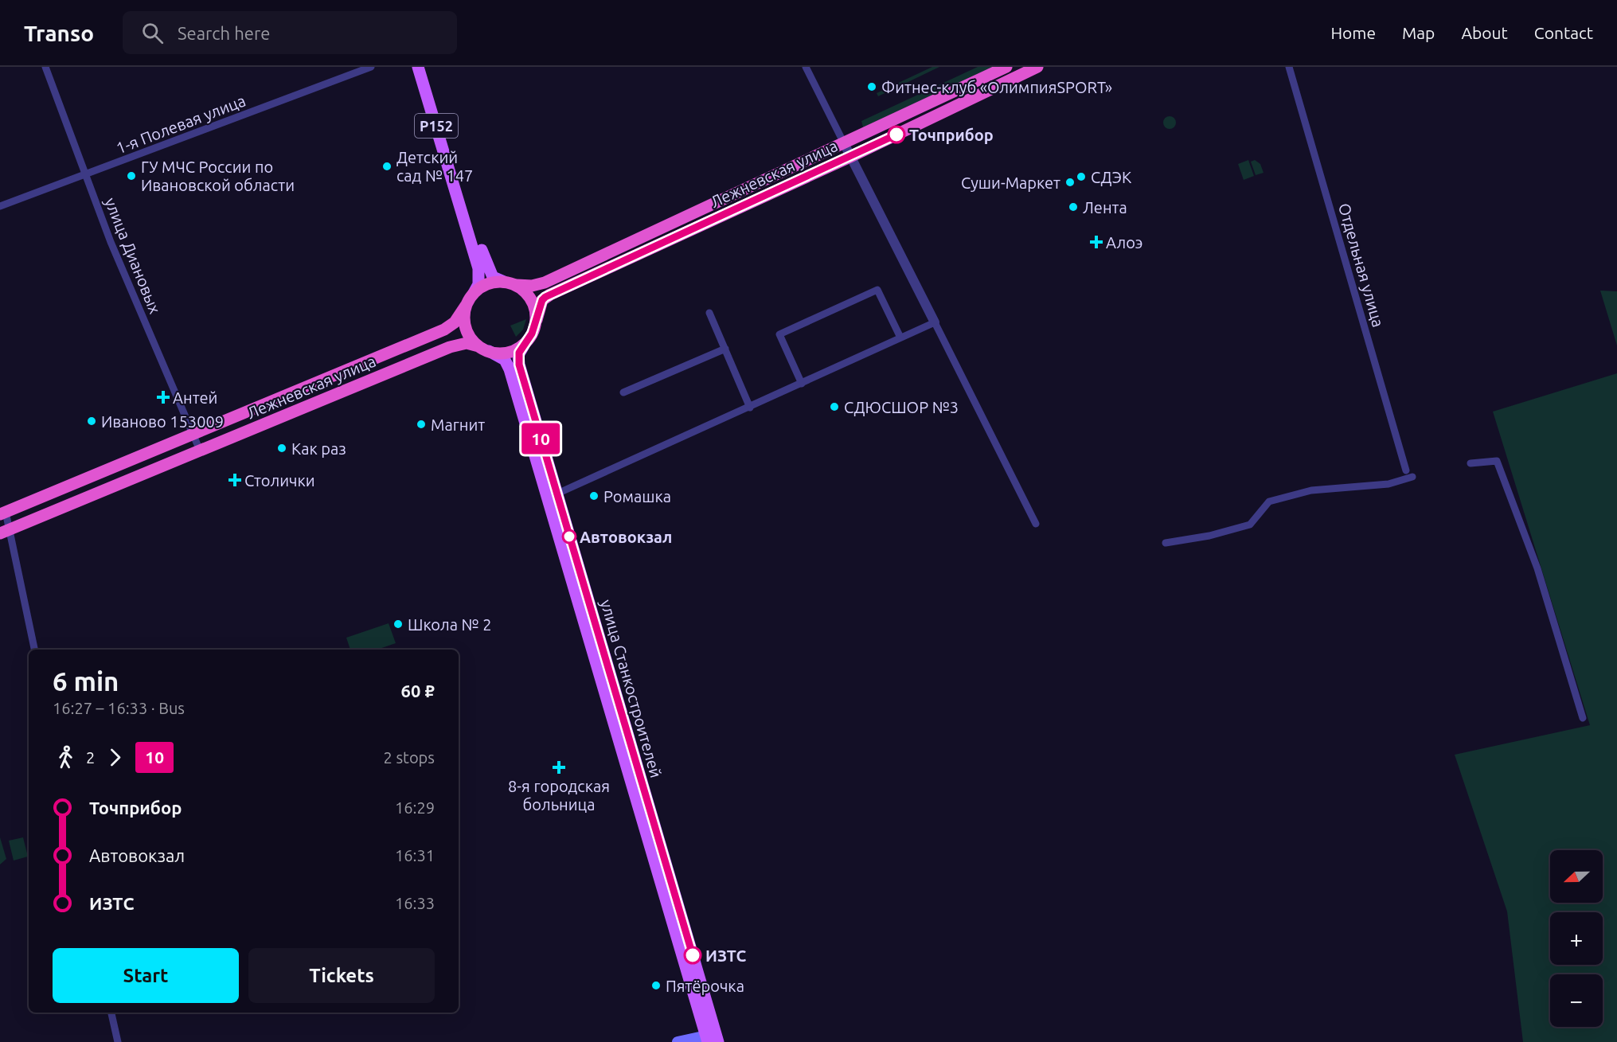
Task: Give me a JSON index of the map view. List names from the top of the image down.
{
  "streets": {
    "highway": ["Лежневская улица"],
    "main road": ["Р152", "улица Станкостроителей"],
    "street": ["1-я Полевая улица", "улица Диановых", "Отдельная улица"]
  },
  "crossings": [
    ["1-я Полевая улица", "улица Диановых"],
    ["Р152", "Лежневская улица"],
    ["Р152", "улица Станкостроителей"],
    ["Лежневская улица", "улица Диановых"],
    ["Лежневская улица", "улица Станкостроителей"]
  ],
  "places": {
    "other": [
      "Фитнес-клуб «ОлимпияSPORT»",
      "Точприбор",
      "Детский сад № 147",
      "ГУ МЧС России по Ивановской области",
      "СДЭК",
      "Суши-Маркет",
      "Лента",
      "СДЮСШОР №3",
      "Иваново 153009",
      "Магнит",
      "Как раз",
      "Ромашка",
      "Автовокзал",
      "Школа № 2",
      "ИЗТС",
      "Пятёрочка"
    ],
    "health": [
      "Алоэ",
      "Антей",
      "Столички",
      "8-я городская больница"
    ]
  },
  "lines": ["bus line 10"],
  "north": "left",
  "page": {
    "header": "Transo",
    "search": "Search here",
    "nav": [
      "Home",
      "Map",
      "About",
      "Contact"
    ],
    "on_map": "10",
    "heading": ["6 min", "16:27 – 16:33 · Bus", "60 ₽"],
    "legs": ["2", "10", "2 stops"],
    "list": [
      {
        "name": "Точприбор",
        "value": "16:29"
      },
      {
        "name": "Автовокзал",
        "value": "16:31"
      },
      {
        "name": "ИЗТС",
        "value": "16:33"
      }
    ],
    "map_buttons": ["+", "−"],
    "buttons": ["Start", "Tickets"]
  }
}
